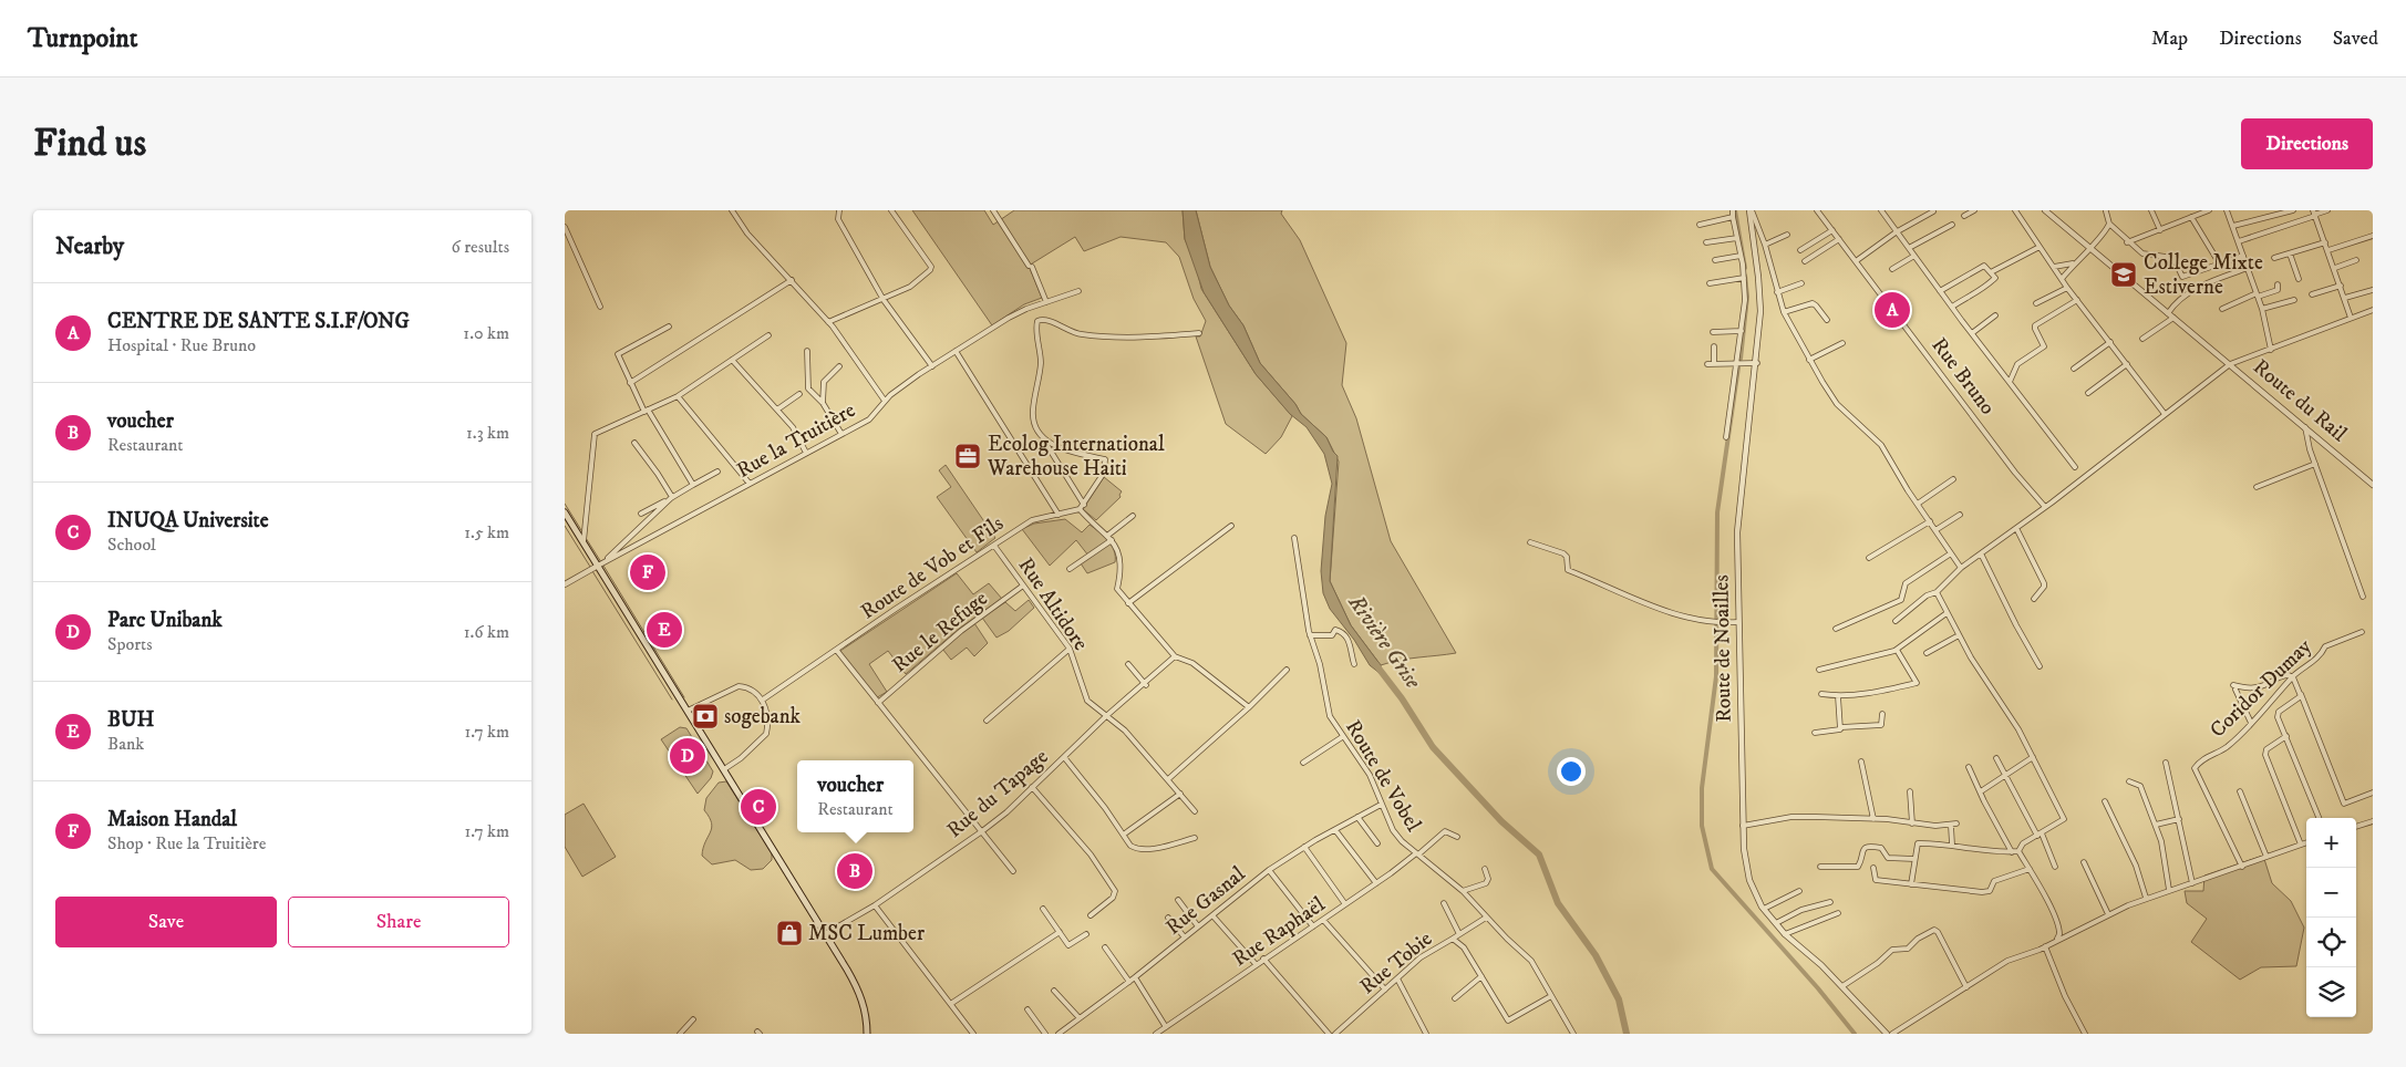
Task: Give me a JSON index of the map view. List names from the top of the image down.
{
  "streets": {
    "street": [
      "Rue Bruno",
      "Route du Rail",
      "Rue la Truitière",
      "Route de Vob et Fils",
      "Rue Altidore",
      "Rue le Refuge",
      "Route de Noailles",
      "Coridor Dumay",
      "Route de Vobel",
      "Rue du Tapage",
      "Rue Gasnal",
      "Rue Raphaël",
      "Rue Tobie"
    ]
  },
  "crossings": [
    ["Route de Vob et Fils", "Rue Altidore"],
    ["Rue Altidore", "Rue le Refuge"],
    ["Rue Altidore", "Rue du Tapage"],
    ["Route de Vobel", "Rue Gasnal"],
    ["Route de Vobel", "Rue Raphaël"]
  ],
  "water": ["Rivière Grise"],
  "places": {
    "school or university": ["College Mixte Estiverne"],
    "office": ["Ecolog International Warehouse Haiti"],
    "bank": ["sogebank"],
    "shop": ["MSC Lumber"]
  },
  "page": {
    "header": "Turnpoint",
    "nav": ["Map", "Directions", "Saved"],
    "buttons": [
      "Directions",
      ["Save", "Share"]
    ],
    "title": "Find us",
    "heading": ["Nearby", "6 results"],
    "list": [
      {
        "mark": "A",
        "name": "CENTRE DE SANTE S.I.F/ONG",
        "note": "Hospital · Rue Bruno",
        "value": "1.0 km"
      },
      {
        "mark": "B",
        "name": "voucher",
        "note": "Restaurant",
        "value": "1.3 km"
      },
      {
        "mark": "C",
        "name": "INUQA Universite",
        "note": "School",
        "value": "1.5 km"
      },
      {
        "mark": "D",
        "name": "Parc Unibank",
        "note": "Sports",
        "value": "1.6 km"
      },
      {
        "mark": "E",
        "name": "BUH",
        "note": "Bank",
        "value": "1.7 km"
      },
      {
        "mark": "F",
        "name": "Maison Handal",
        "note": "Shop · Rue la Truitière",
        "value": "1.7 km"
      }
    ],
    "pins": [
      "A",
      "F",
      "E",
      "D",
      "C",
      "B"
    ],
    "popup": ["voucher", "Restaurant"],
    "map_buttons": ["+", "−"]
  }
}
